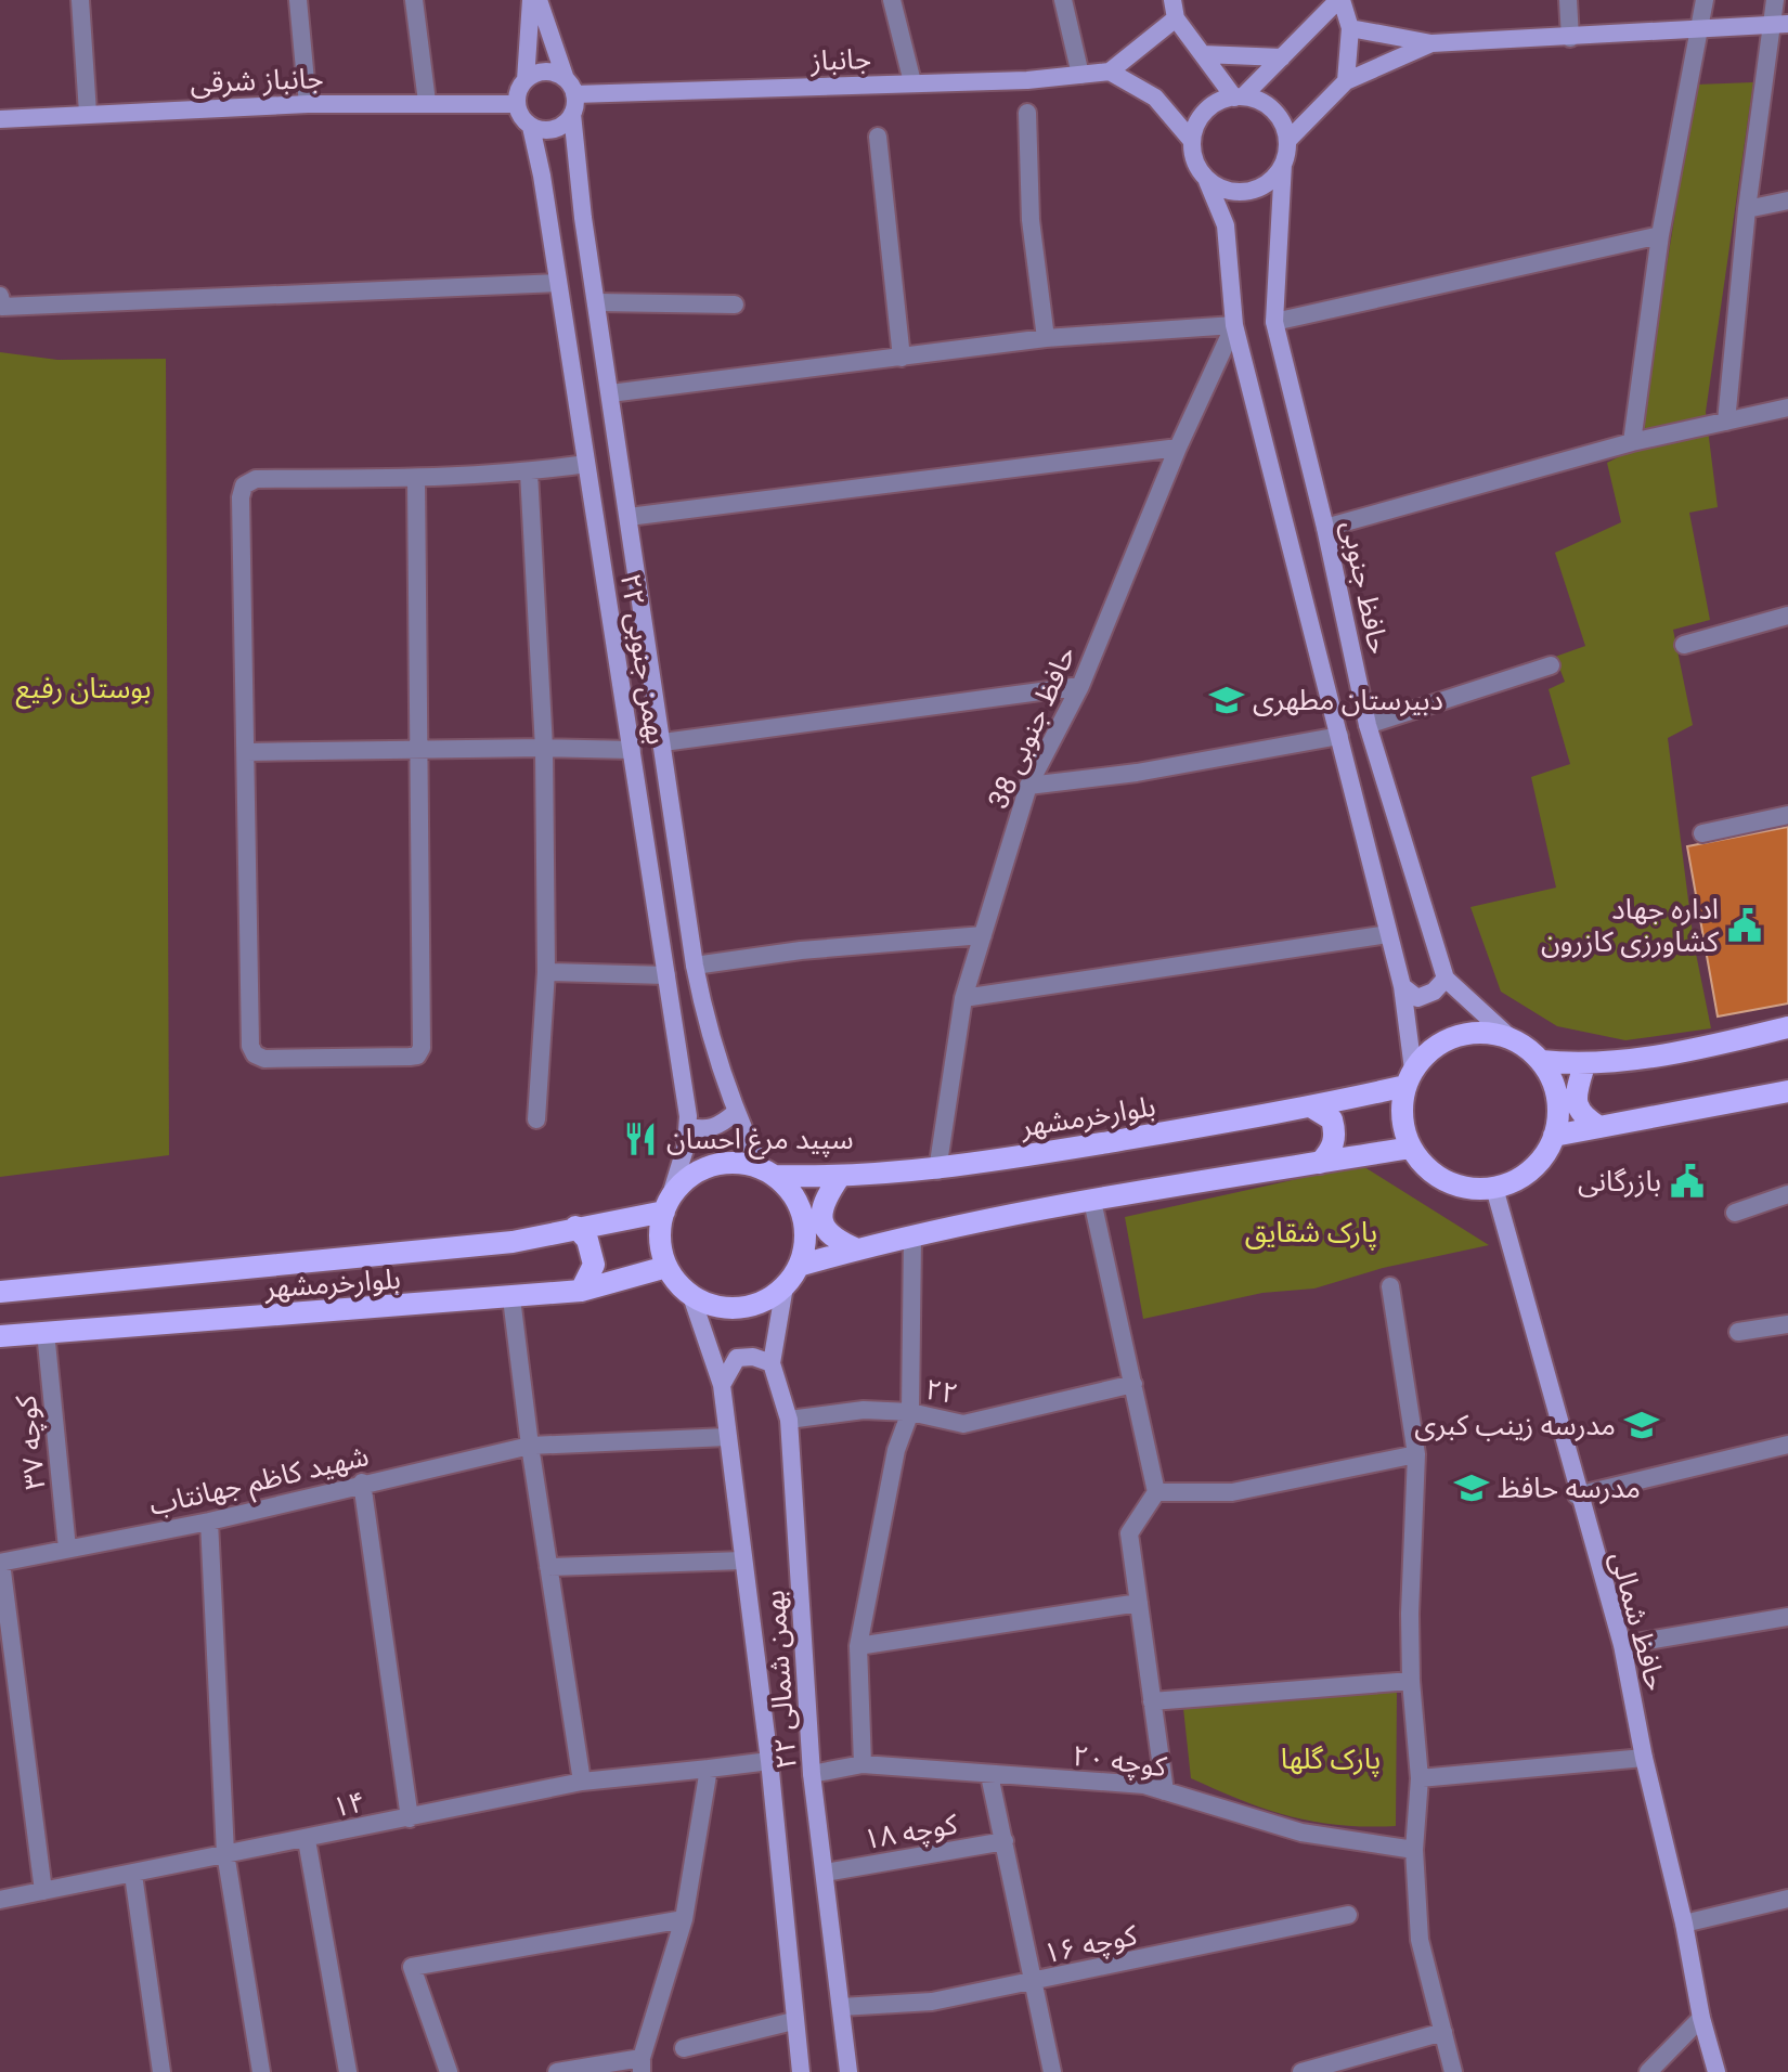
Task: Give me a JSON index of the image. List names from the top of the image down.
{
  "streets": {
    "main road": ["بلوارخرمشهر"],
    "street": [
      "جانباز",
      "جانباز شرقی",
      "حافظ جنوبی",
      "۲۲ بهمن جنوبی",
      "حافظ جنوبی 38",
      "۲۲",
      "کوچه ۳۷",
      "شهید کاظم جهانتاب",
      "حافظ شمالی",
      "۲۲ بهمن شمالی",
      "کوچه ۲۰",
      "۱۴",
      "کوچه ۱۸",
      "کوچه ۱۶"
    ]
  },
  "crossings": [
    ["جانباز", "جانباز شرقی"],
    ["جانباز", "۲۲ بهمن جنوبی"],
    ["جانباز شرقی", "۲۲ بهمن جنوبی"],
    ["۲۲ بهمن جنوبی", "بلوارخرمشهر"],
    ["۲۲ بهمن جنوبی", "۲۲ بهمن شمالی"],
    ["حافظ جنوبی 38", "بلوارخرمشهر"],
    ["بلوارخرمشهر", "کوچه ۳۷"],
    ["بلوارخرمشهر", "حافظ شمالی"],
    ["بلوارخرمشهر", "۲۲ بهمن شمالی"],
    ["۲۲", "۲۲ بهمن شمالی"],
    ["کوچه ۳۷", "شهید کاظم جهانتاب"],
    ["شهید کاظم جهانتاب", "۲۲ بهمن شمالی"],
    ["۲۲ بهمن شمالی", "کوچه ۲۰"],
    ["۲۲ بهمن شمالی", "۱۴"],
    ["۲۲ بهمن شمالی", "کوچه ۱۸"],
    ["۲۲ بهمن شمالی", "کوچه ۱۶"]
  ],
  "parks": ["بوستان رفیع", "پارک شقایق", "پارک گلها"],
  "places": {
    "school or university": ["دبیرستان مطهری", "مدرسه زینب کبری", "مدرسه حافظ"],
    "public building": ["اداره جهاد کشاورزی کازرون", "بازرگانی"],
    "restaurant": ["سپید مرغ احسان"]
  }
}
